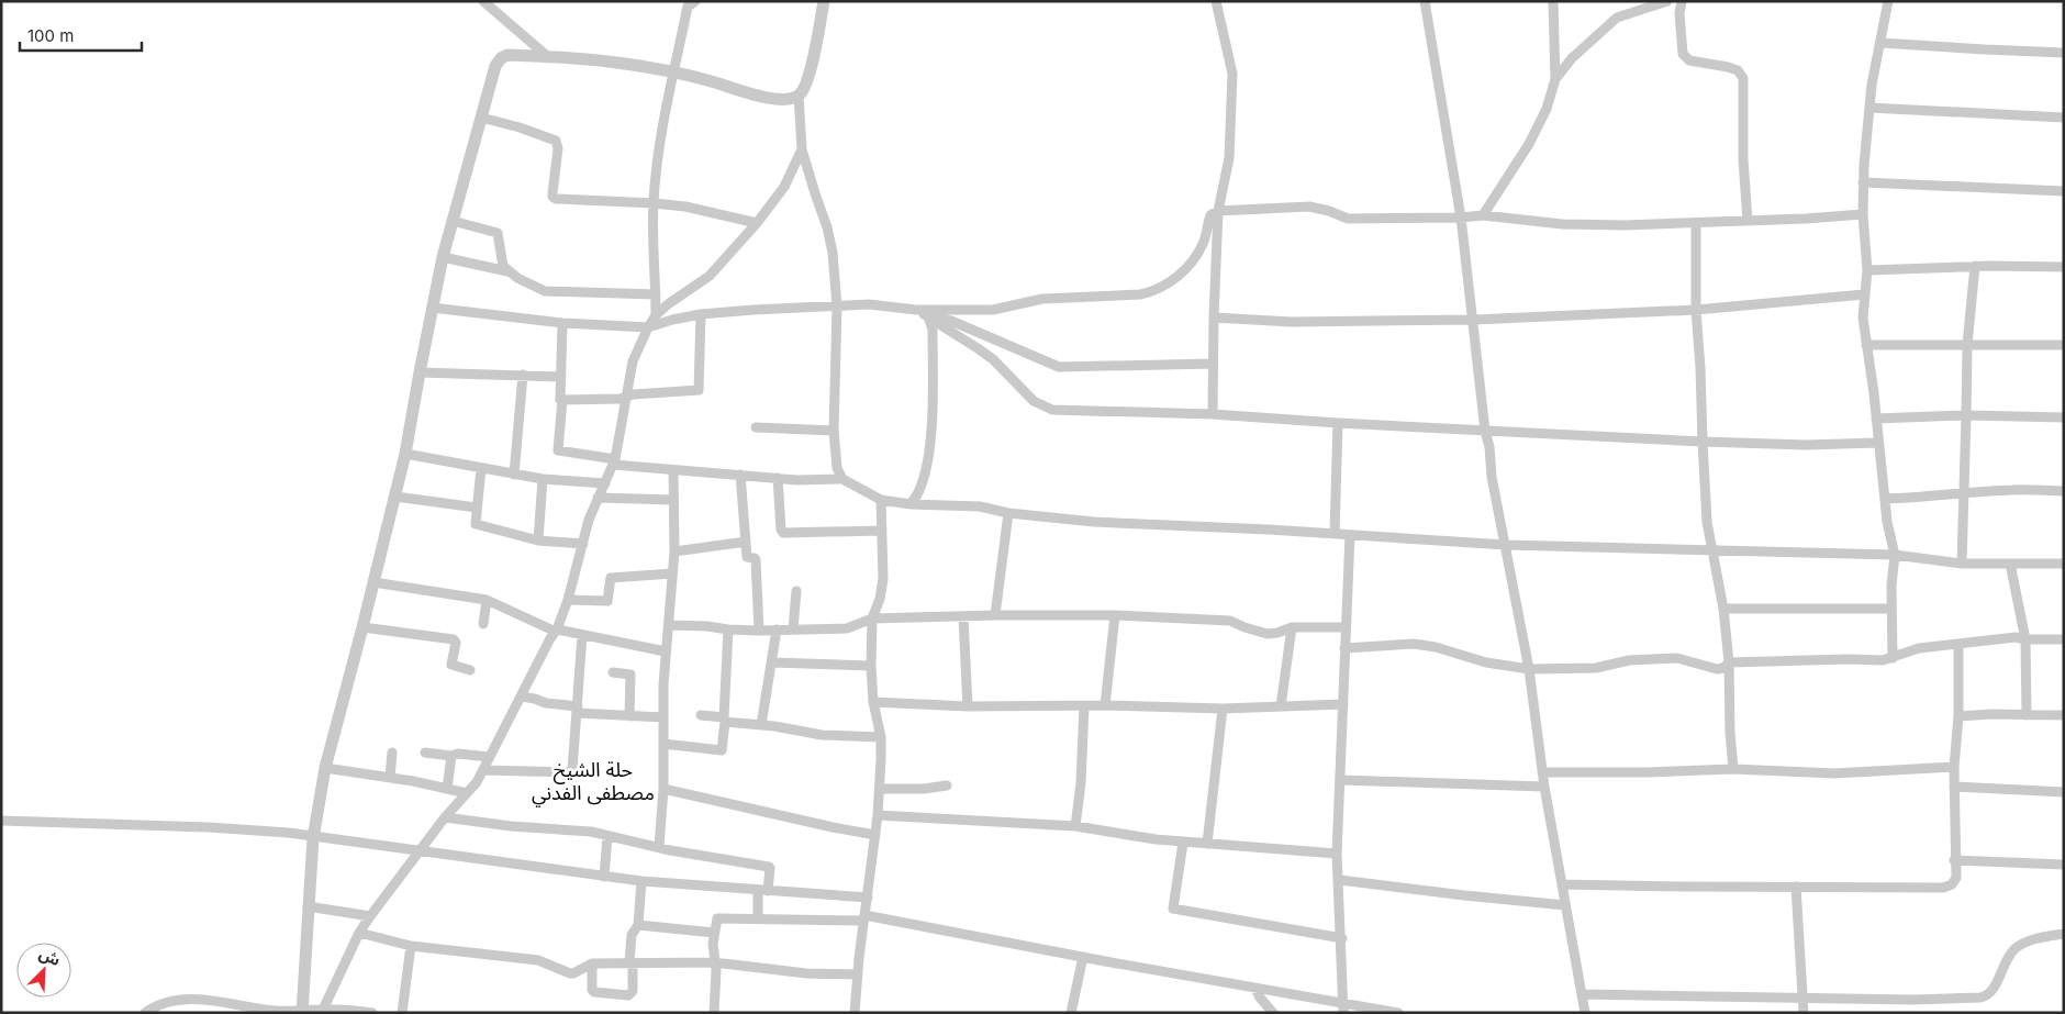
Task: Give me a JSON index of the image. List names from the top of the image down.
{
  "districts": ["حلة الشيخ مصطفى الفدني"],
  "scale_bar": "100 m",
  "north": "top right"
}
